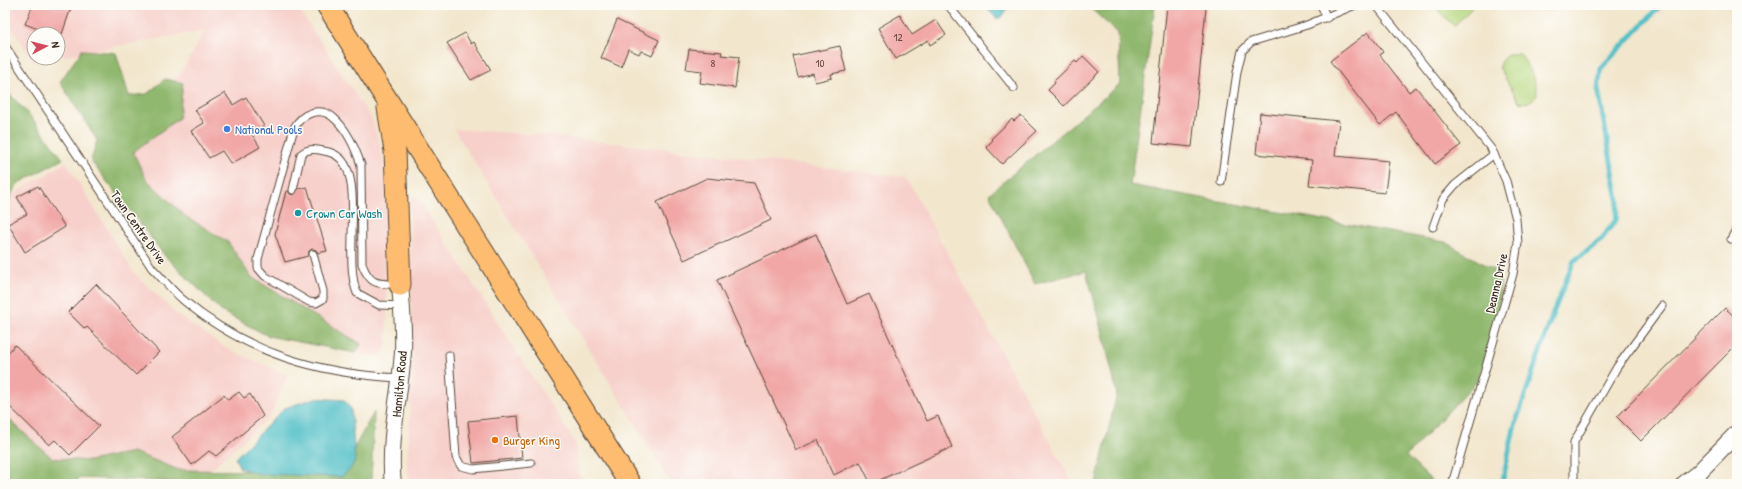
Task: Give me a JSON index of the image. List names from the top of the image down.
{
  "streets": {
    "street": ["Hamilton Road"],
    "lane": ["Town Centre Drive", "Deanna Drive"]
  },
  "crossings": [
    ["Town Centre Drive", "Hamilton Road"]
  ],
  "places": ["National Pools", "Crown Car Wash", "Burger King"],
  "house_numbers": ["12", "8", "10"],
  "north": "right"
}
